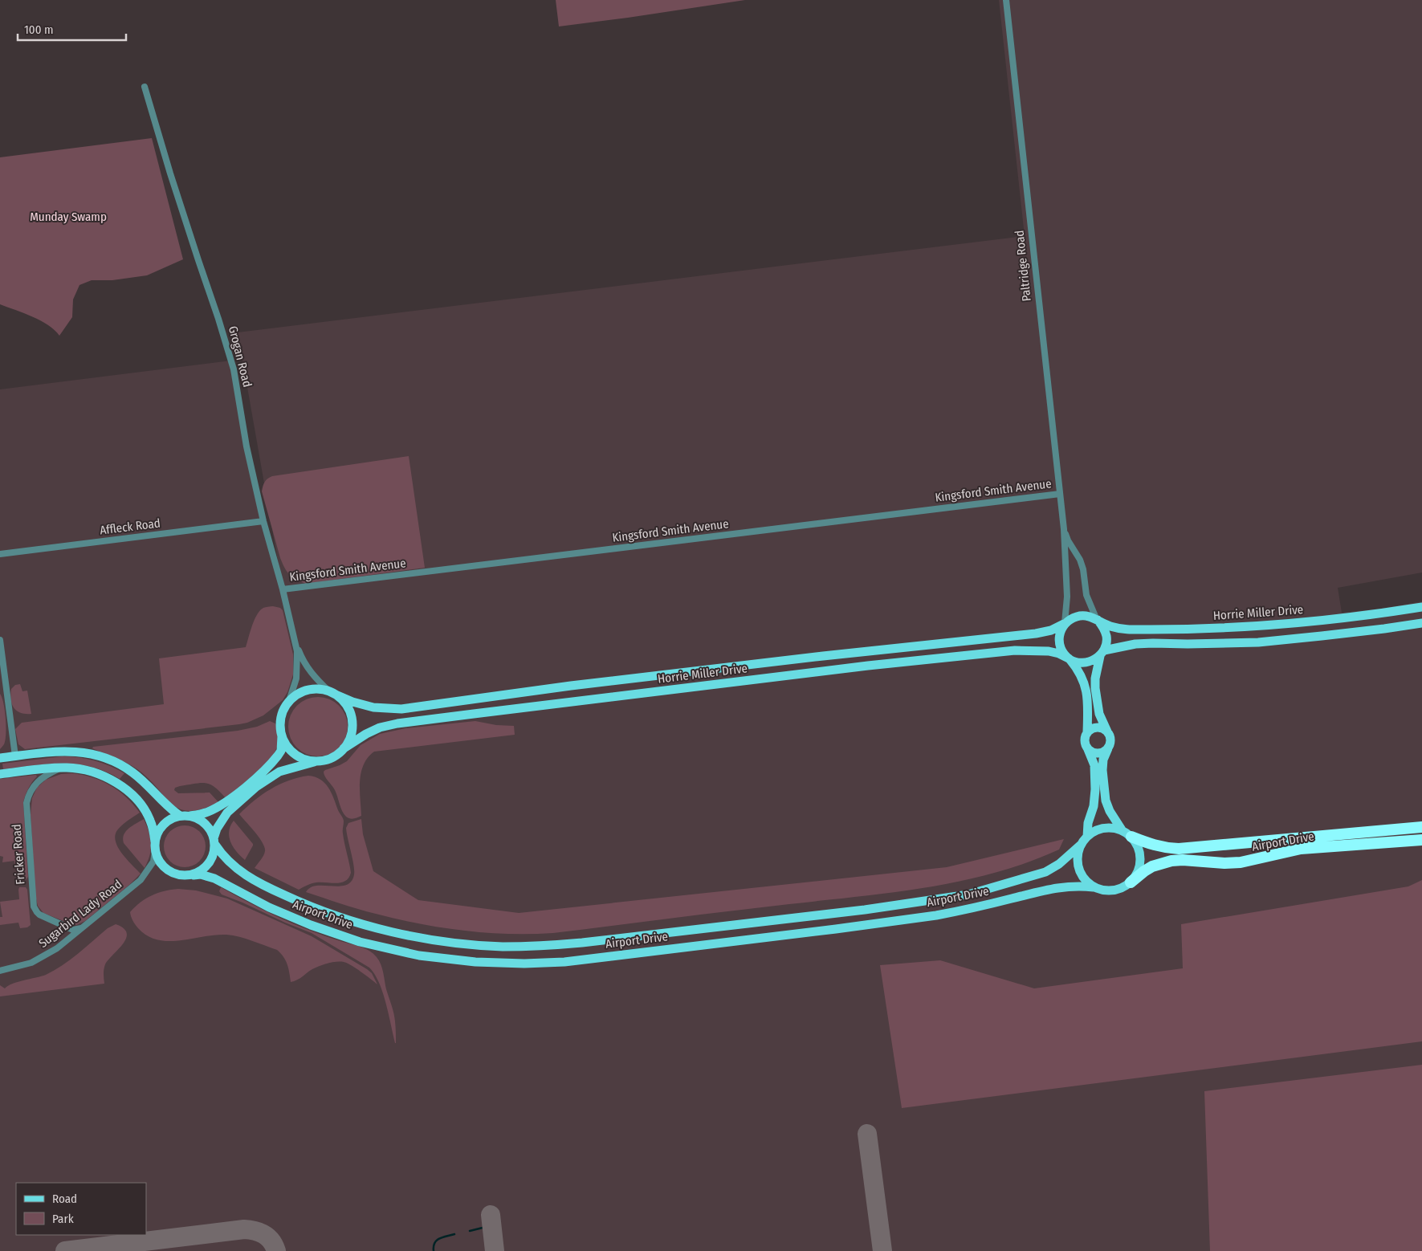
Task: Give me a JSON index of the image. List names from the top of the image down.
{
  "streets": {
    "highway": ["Airport Drive"],
    "main road": ["Horrie Miller Drive"],
    "street": [
      "Paltridge Road",
      "Grogan Road",
      "Kingsford Smith Avenue",
      "Affleck Road",
      "Fricker Road",
      "Sugarbird Lady Road"
    ]
  },
  "crossings": [
    ["Paltridge Road", "Kingsford Smith Avenue"],
    ["Paltridge Road", "Horrie Miller Drive"],
    ["Grogan Road", "Kingsford Smith Avenue"],
    ["Grogan Road", "Affleck Road"],
    ["Grogan Road", "Horrie Miller Drive"],
    ["Airport Drive", "Sugarbird Lady Road"],
    ["Fricker Road", "Sugarbird Lady Road"]
  ],
  "parks": ["Munday Swamp"],
  "legend": ["Road", "Park"],
  "scale_bar": "100 m"
}
